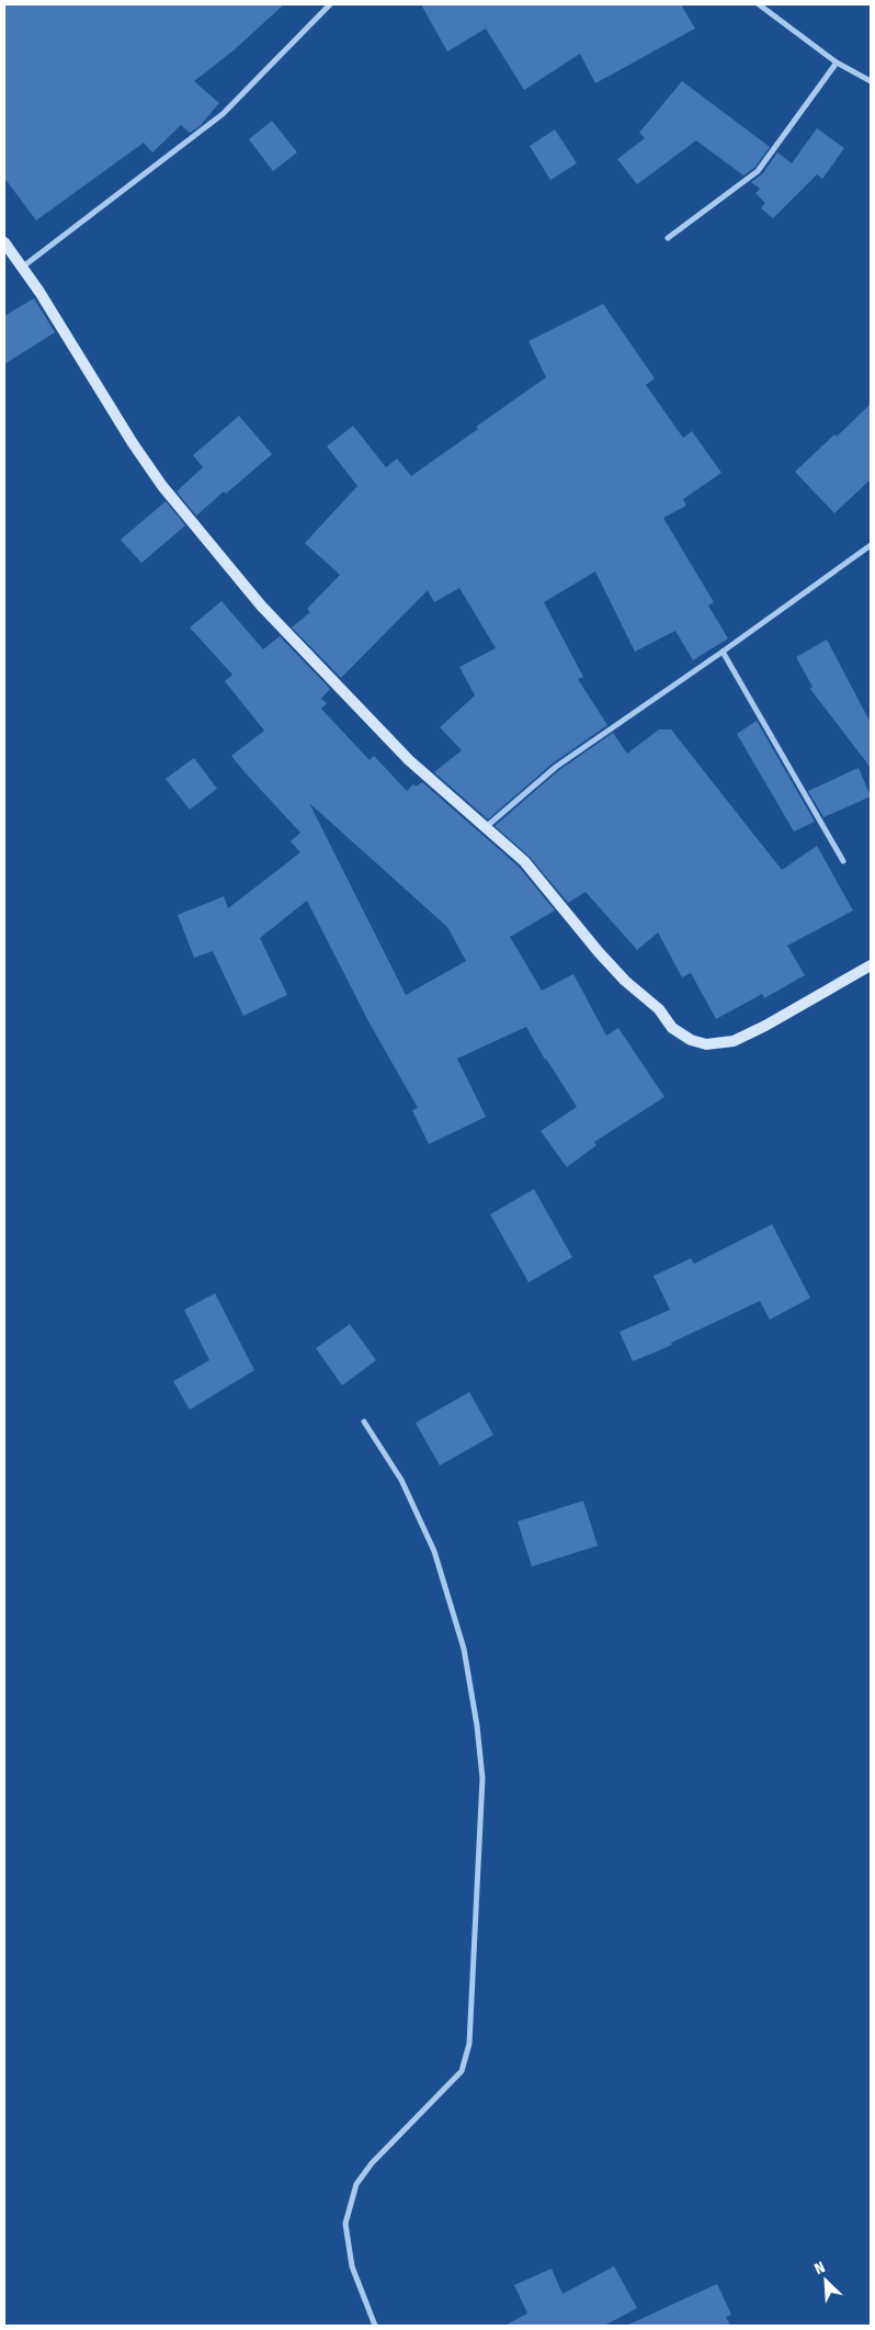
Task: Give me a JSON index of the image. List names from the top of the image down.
{
  "north": "top left"
}
